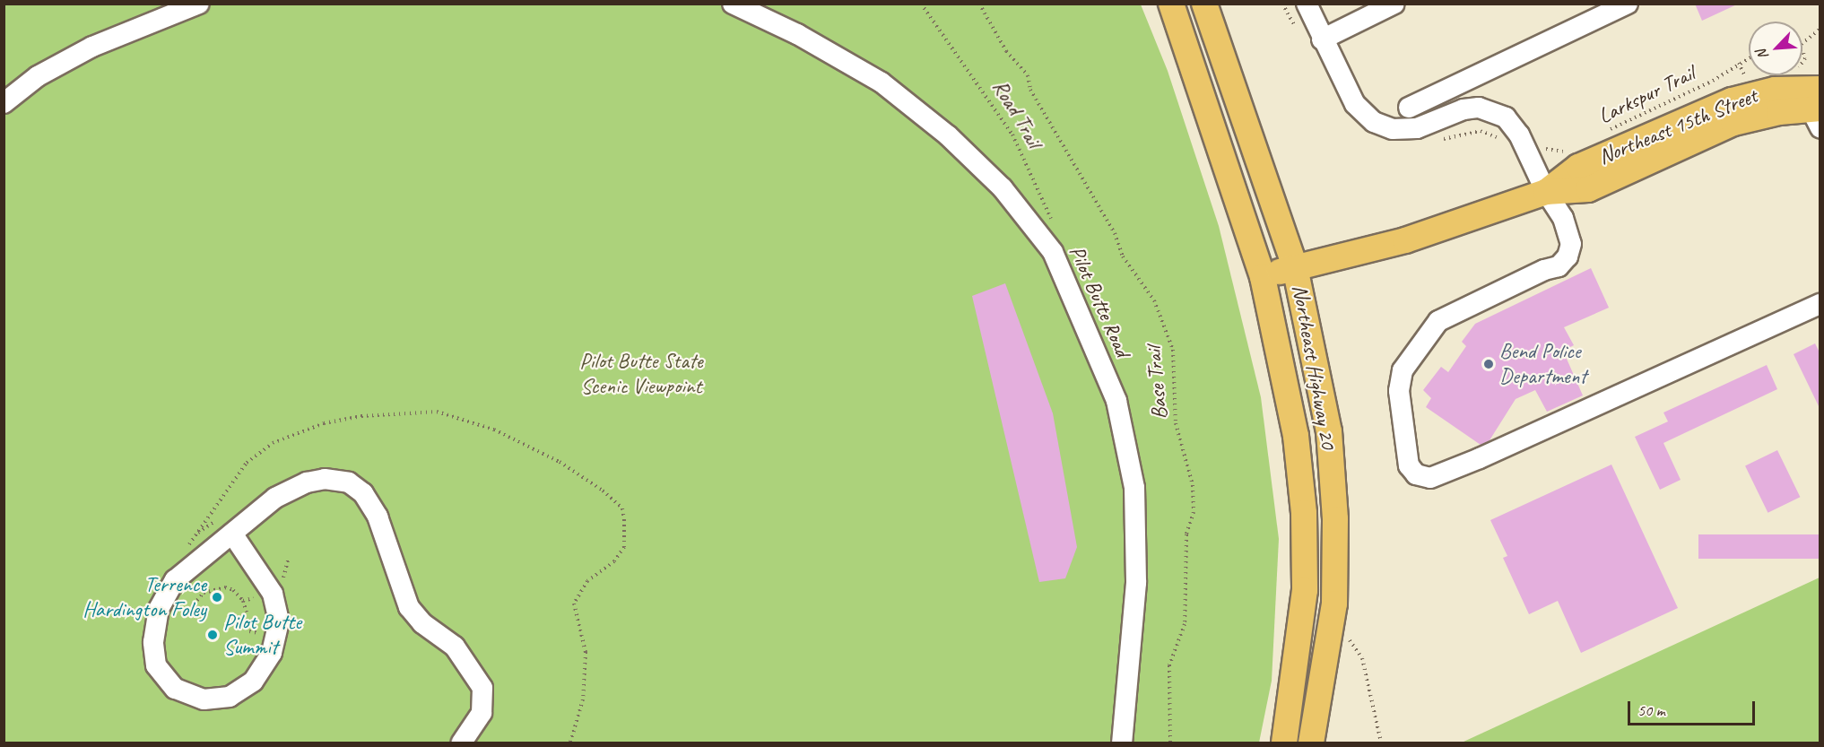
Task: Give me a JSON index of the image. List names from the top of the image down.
{
  "streets": {
    "main road": ["Northeast 15th Street", "Northeast Highway 20"],
    "street": ["Pilot Butte Road"],
    "path": ["Larkspur Trail", "Road Trail", "Base Trail"]
  },
  "crossings": [
    ["Road Trail", "Pilot Butte Road"],
    ["Northeast 15th Street", "Northeast Highway 20"]
  ],
  "parks": ["Pilot Butte State Scenic Viewpoint"],
  "places": ["Bend Police Department", "Terrence Hardington Foley", "Pilot Butte Summit"],
  "scale_bar": "50 m",
  "north": "bottom left"
}
